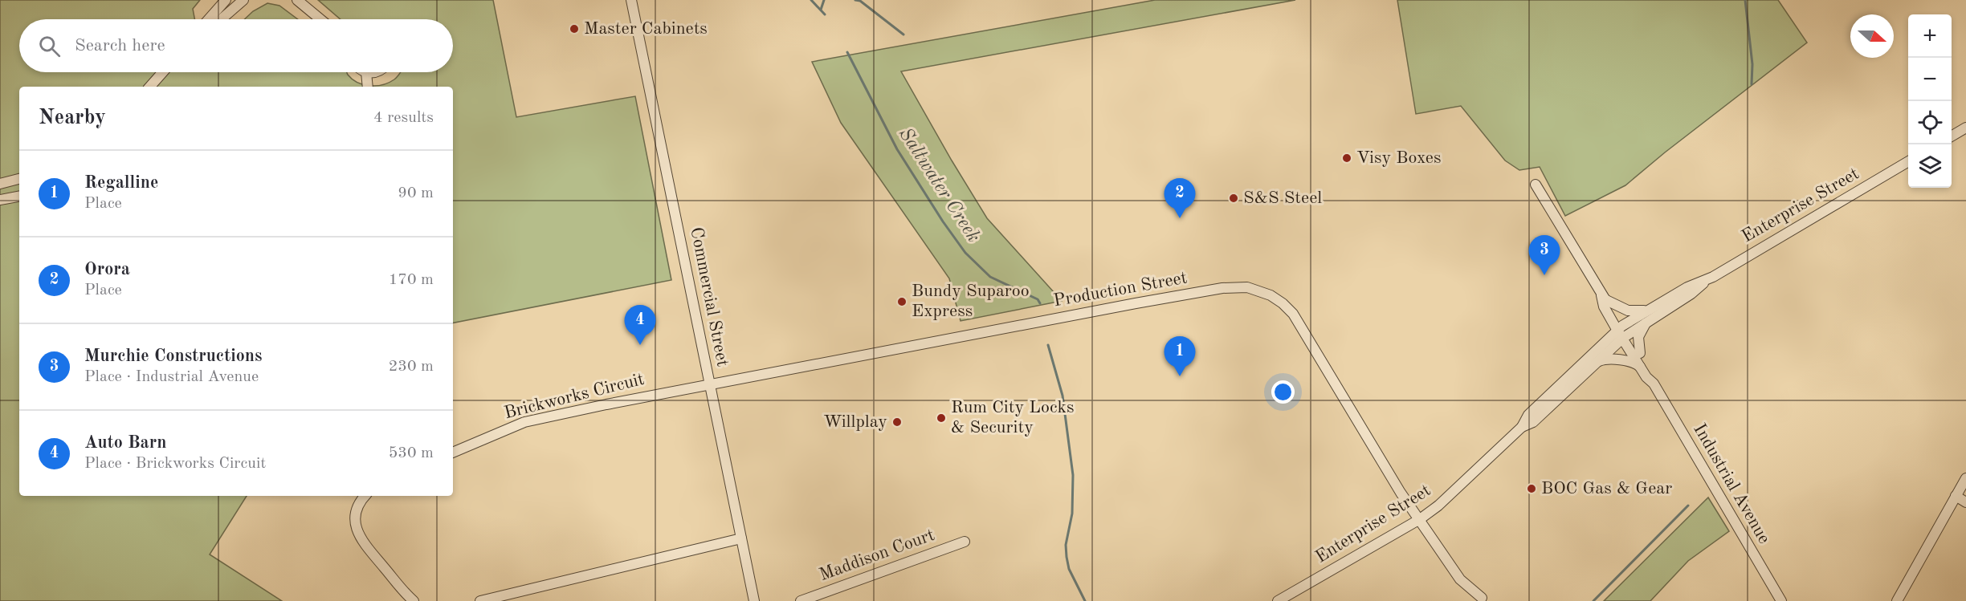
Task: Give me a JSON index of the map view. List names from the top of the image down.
{
  "streets": {
    "street": [
      "Enterprise Street",
      "Production Street",
      "Commercial Street",
      "Brickworks Circuit",
      "Industrial Avenue",
      "Maddison Court"
    ]
  },
  "crossings": [
    ["Enterprise Street", "Production Street"],
    ["Enterprise Street", "Industrial Avenue"],
    ["Production Street", "Commercial Street"],
    ["Production Street", "Brickworks Circuit"],
    ["Commercial Street", "Brickworks Circuit"]
  ],
  "water": ["Saltwater Creek"],
  "places": [
    "Master Cabinets",
    "Visy Boxes",
    "S&S Steel",
    "Bundy Suparoo Express",
    "Rum City Locks & Security",
    "Willplay",
    "BOC Gas & Gear"
  ],
  "north": "right",
  "page": {
    "map_buttons": ["+", "−"],
    "search": "Search here",
    "heading": ["Nearby", "4 results"],
    "list": [
      {
        "mark": "1",
        "name": "Regalline",
        "note": "Place",
        "value": "90 m"
      },
      {
        "mark": "2",
        "name": "Orora",
        "note": "Place",
        "value": "170 m"
      },
      {
        "mark": "3",
        "name": "Murchie Constructions",
        "note": "Place · Industrial Avenue",
        "value": "230 m"
      },
      {
        "mark": "4",
        "name": "Auto Barn",
        "note": "Place · Brickworks Circuit",
        "value": "530 m"
      }
    ],
    "pins": [
      "2",
      "3",
      "4",
      "1"
    ]
  }
}
